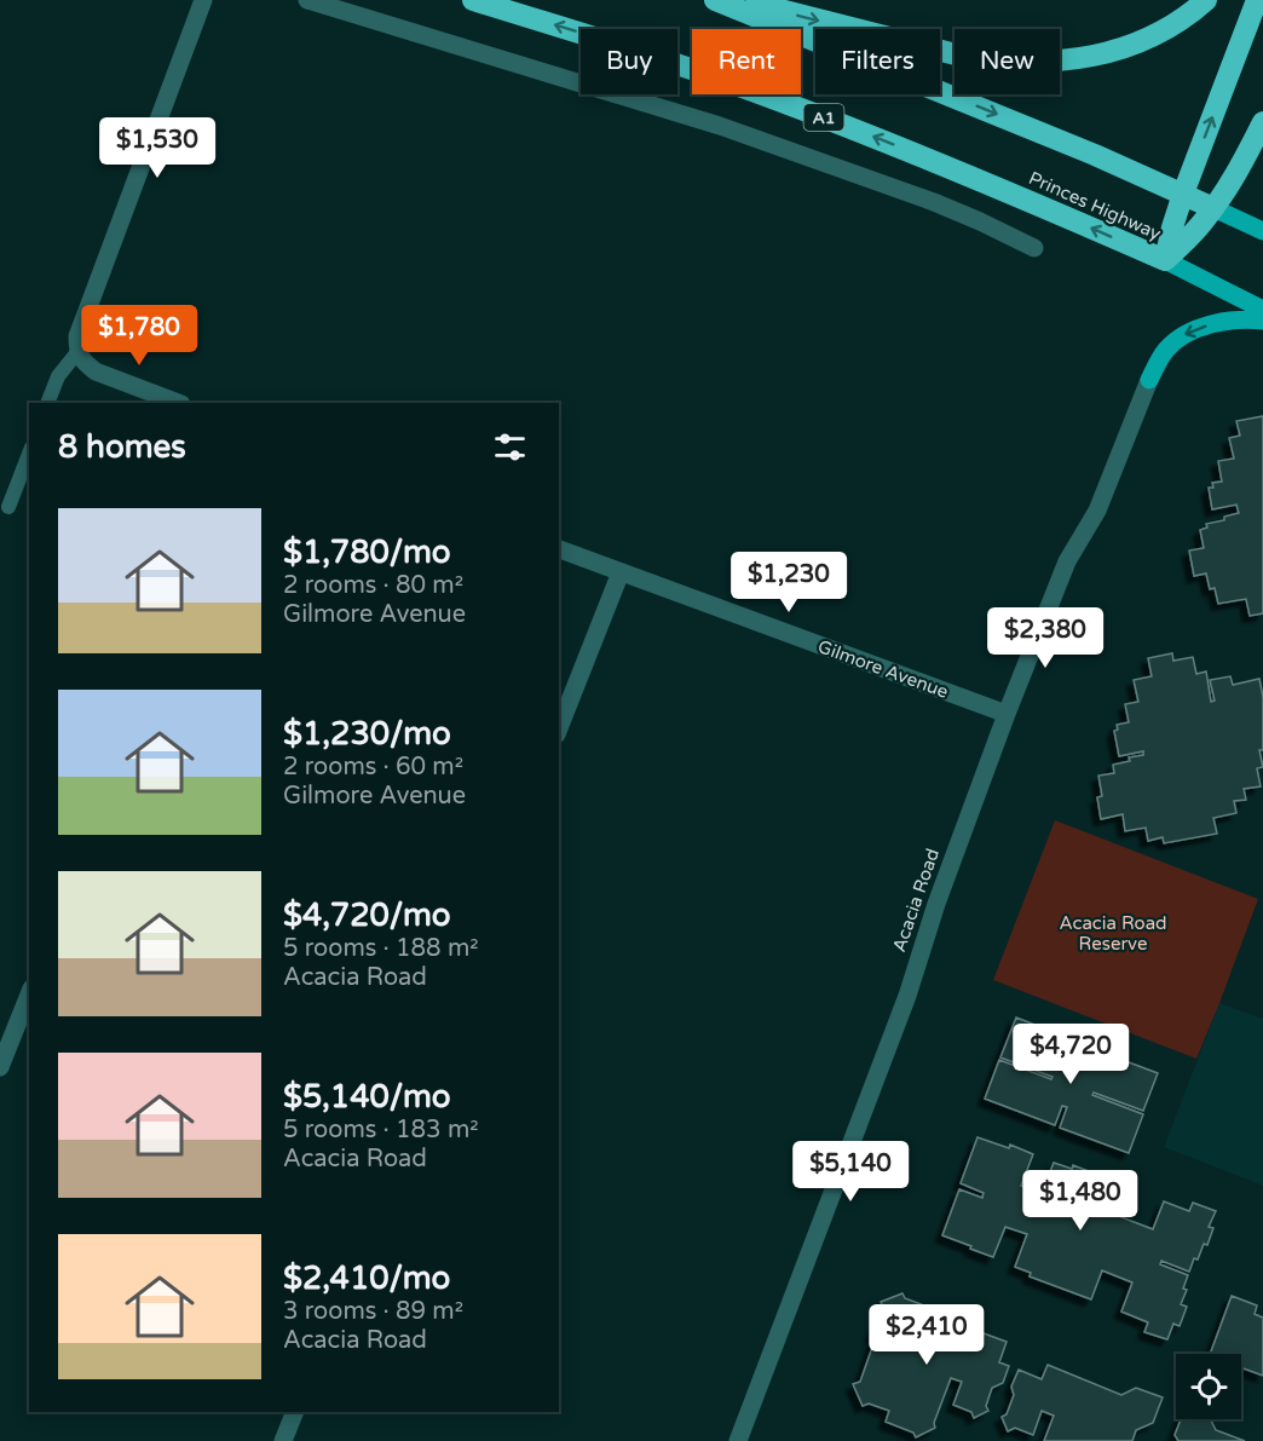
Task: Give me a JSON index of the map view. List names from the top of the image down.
{
  "streets": {
    "highway": ["A1", "Princes Highway"],
    "street": ["Gilmore Avenue", "Acacia Road"]
  },
  "crossings": [
    ["Gilmore Avenue", "Acacia Road"]
  ],
  "parks": ["Acacia Road Reserve"],
  "page": {
    "chip": [
      "Buy",
      "Rent",
      "Filters",
      "New"
    ],
    "price": [
      "$1,530",
      "$1,780",
      "$1,230",
      "$2,380",
      "$4,720",
      "$5,140",
      "$1,480",
      "$2,410"
    ],
    "heading": "8 homes",
    "list": [
      {
        "name": "$1,780/mo",
        "note": "2 rooms · 80 m² · Gilmore Avenue"
      },
      {
        "name": "$1,230/mo",
        "note": "2 rooms · 60 m² · Gilmore Avenue"
      },
      {
        "name": "$4,720/mo",
        "note": "5 rooms · 188 m² · Acacia Road"
      },
      {
        "name": "$5,140/mo",
        "note": "5 rooms · 183 m² · Acacia Road"
      },
      {
        "name": "$2,410/mo",
        "note": "3 rooms · 89 m² · Acacia Road"
      }
    ]
  }
}
